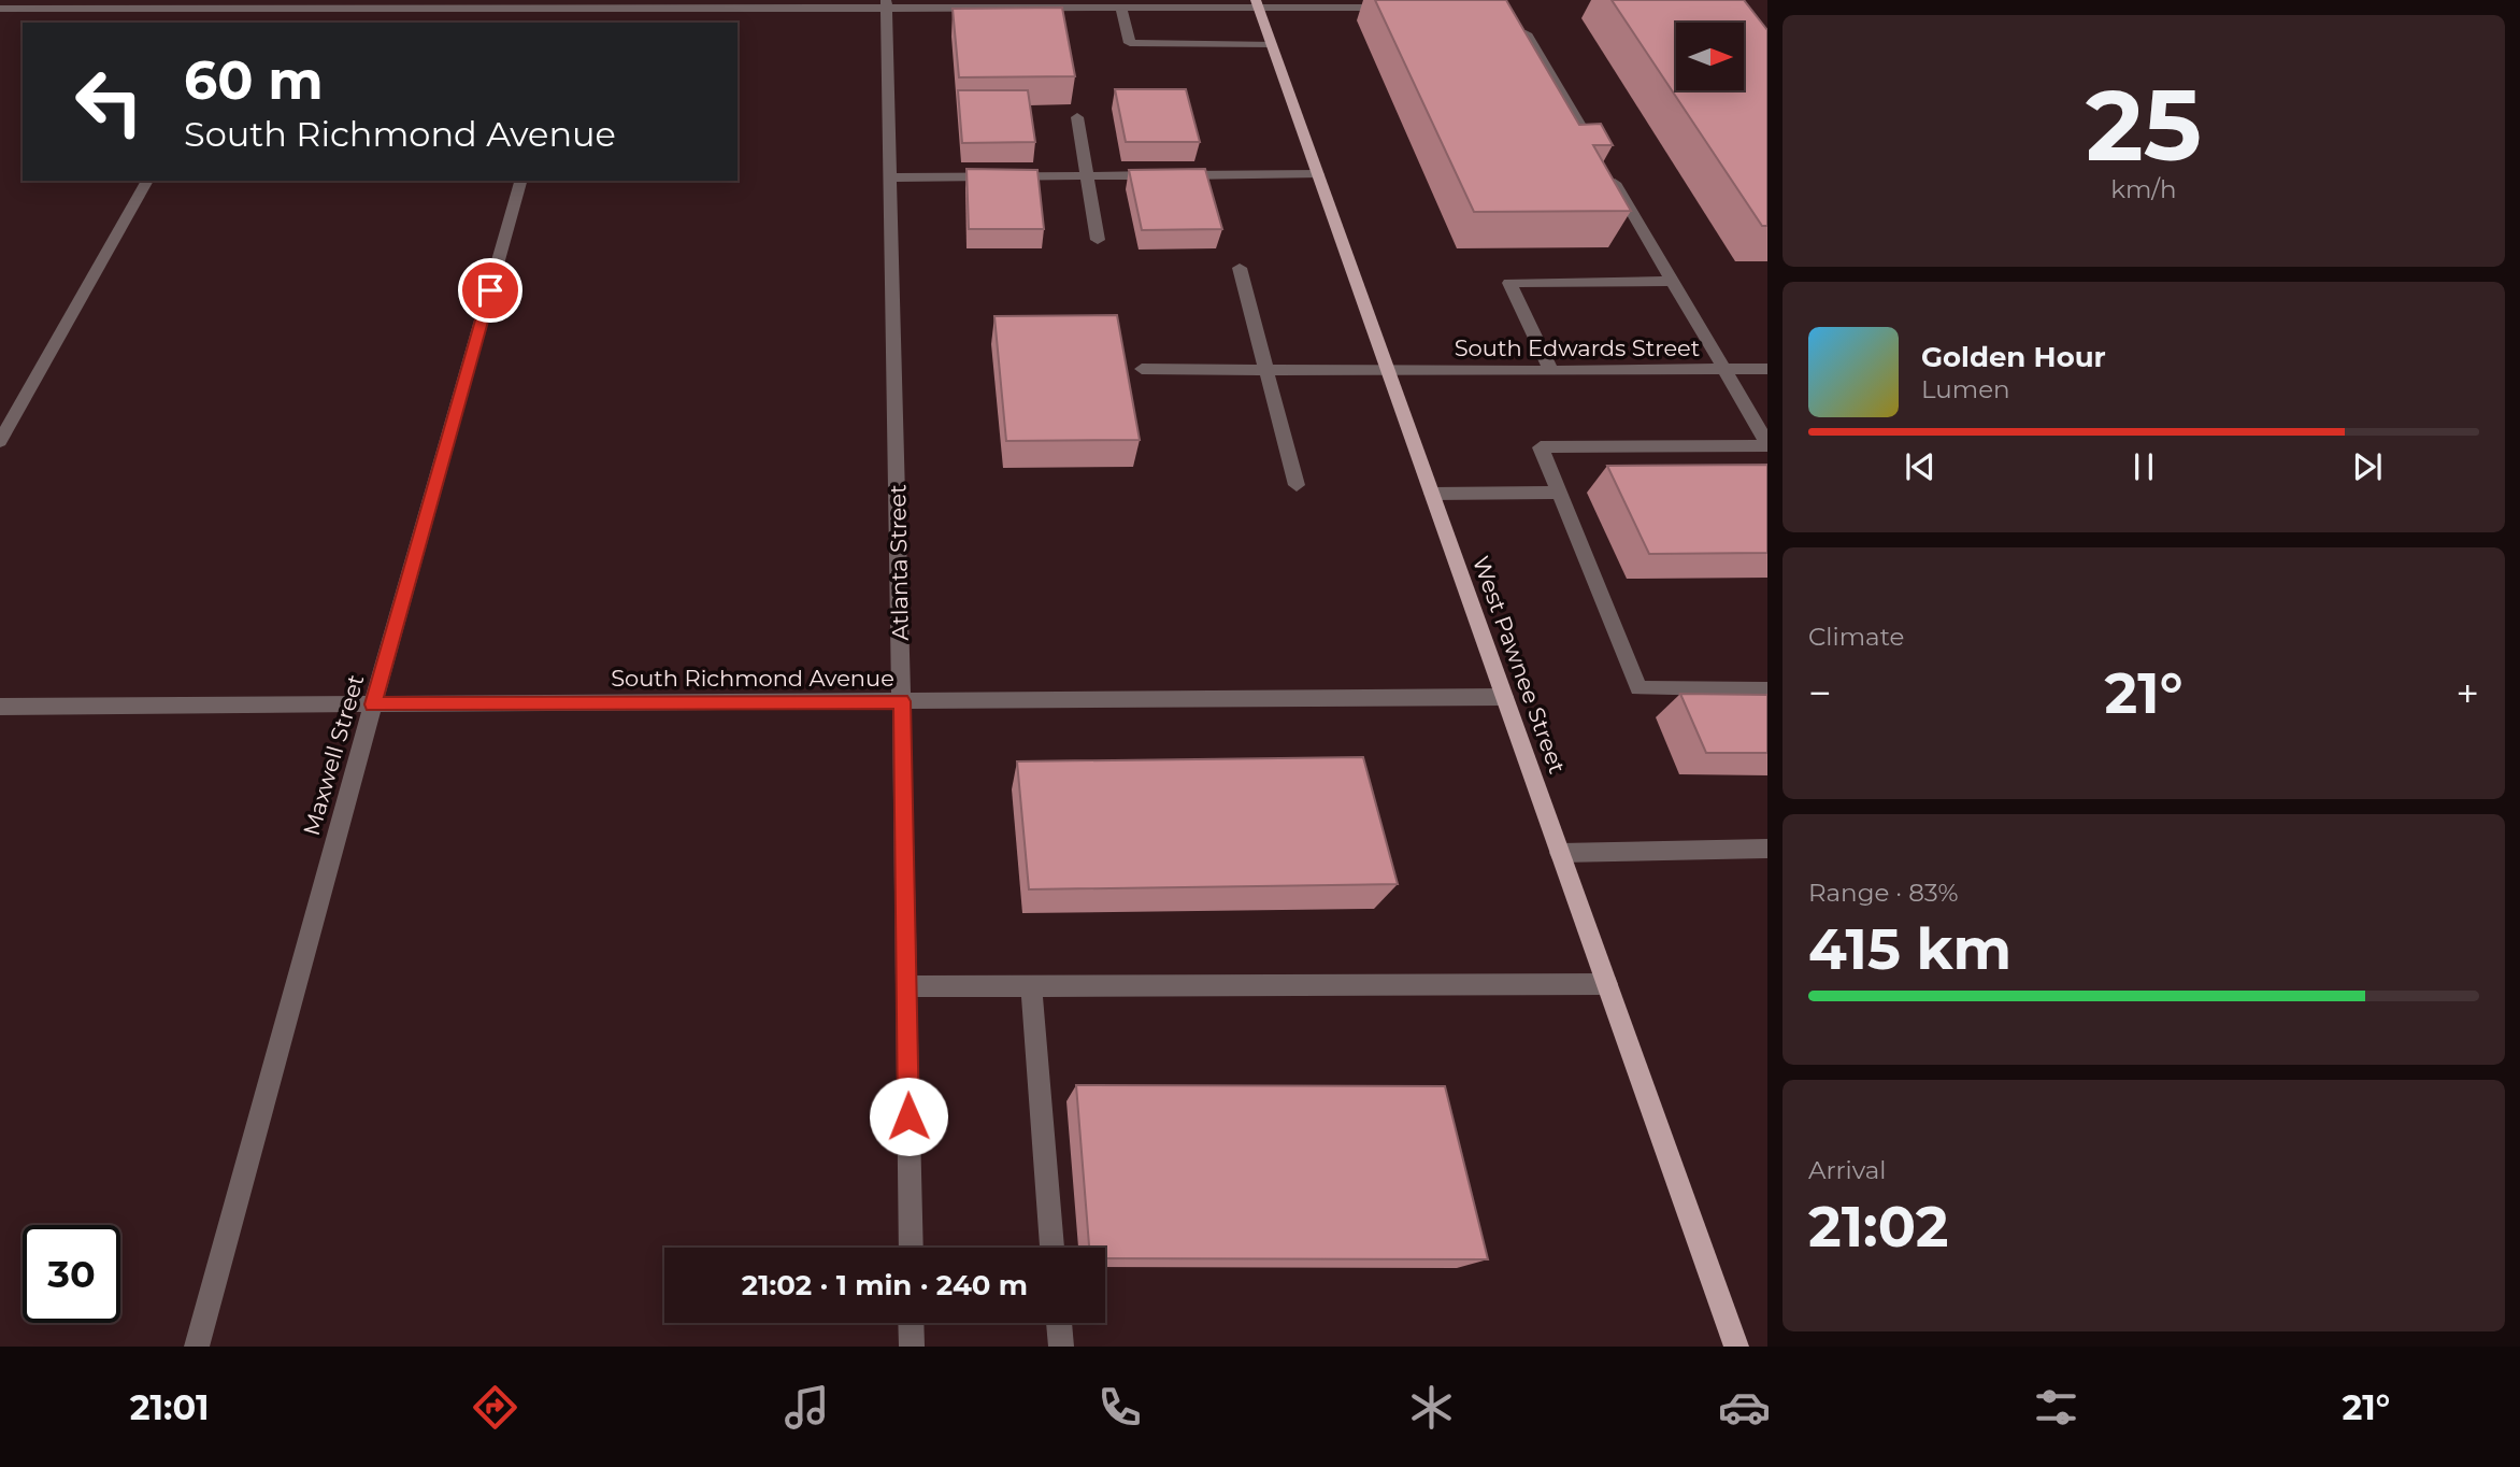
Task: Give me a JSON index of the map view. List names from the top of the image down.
{
  "streets": {
    "main road": ["West Pawnee Street"],
    "street": [
      "South Edwards Street",
      "Atlanta Street",
      "South Richmond Avenue",
      "Maxwell Street"
    ]
  },
  "crossings": [
    ["South Edwards Street", "West Pawnee Street"],
    ["Atlanta Street", "South Richmond Avenue"],
    ["West Pawnee Street", "South Richmond Avenue"],
    ["South Richmond Avenue", "Maxwell Street"]
  ],
  "north": "right",
  "page": {
    "tile": [
      ["25", "km/h"],
      "Climate",
      ["Range · 83%", "415 km"],
      ["Arrival", "21:02"]
    ],
    "turn": ["60 m", "South Richmond Avenue"],
    "song": ["Golden Hour", "Lumen"],
    "heat": ["−", "21°", "+"],
    "limit": "30",
    "trip": "21:02 · 1 min · 240 m",
    "tabs": ["21:01", "21°"]
  }
}
